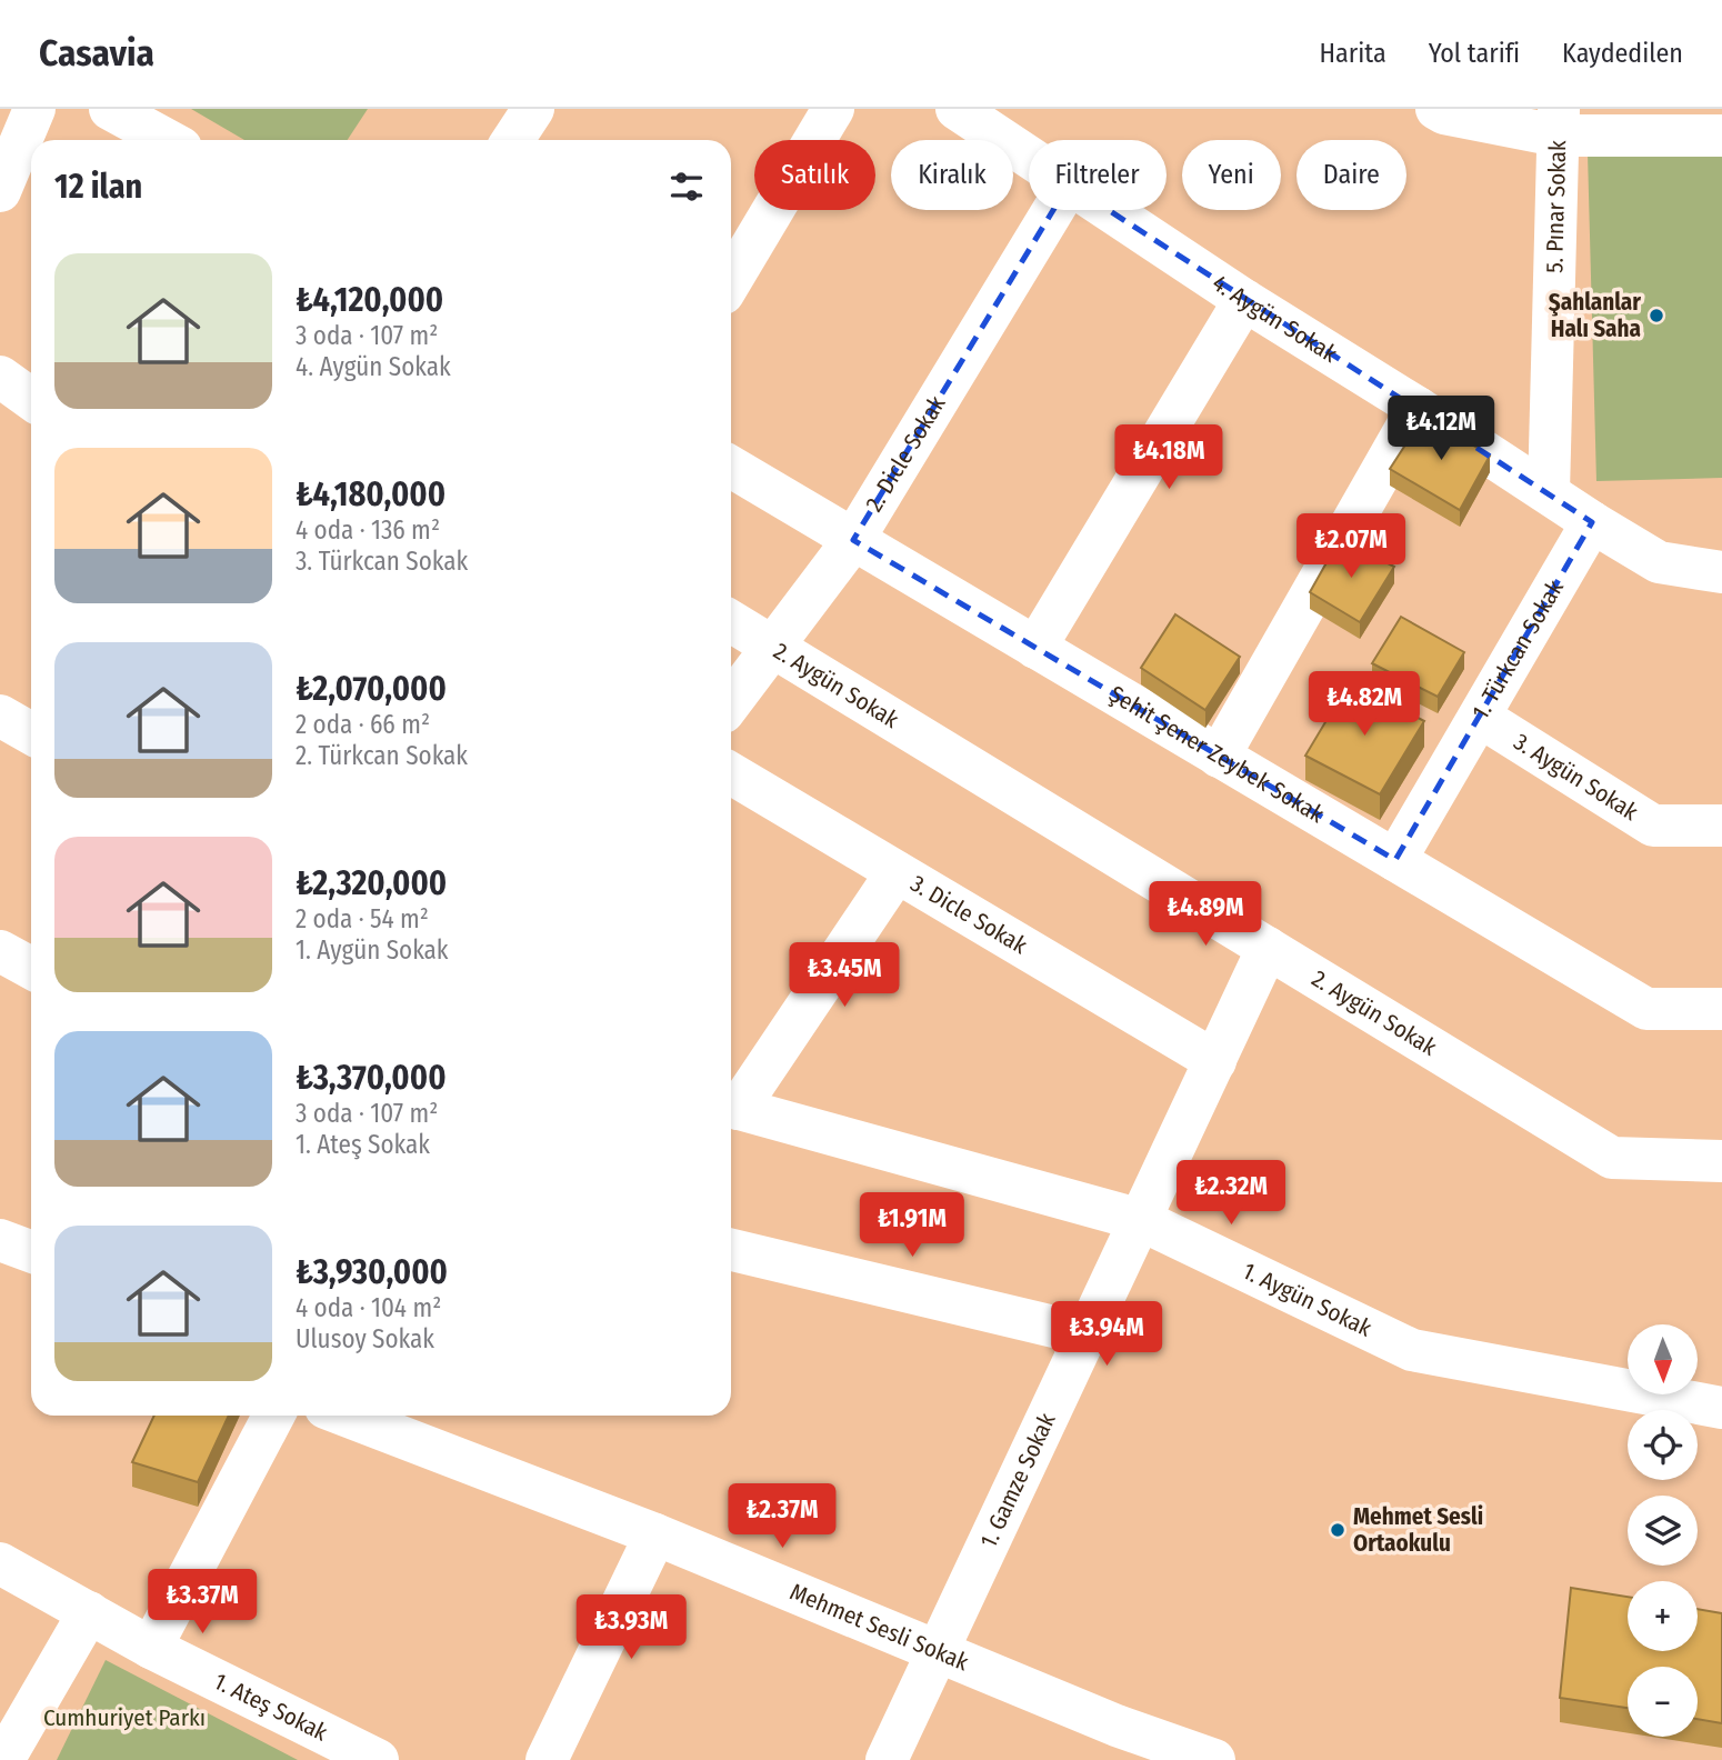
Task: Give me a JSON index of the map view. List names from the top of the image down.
{
  "streets": {
    "street": [
      "5. Pınar Sokak",
      "4. Aygün Sokak",
      "2. Dicle Sokak",
      "1. Türkcan Sokak",
      "2. Aygün Sokak",
      "Şehit Şener Zeybek Sokak",
      "3. Aygün Sokak",
      "3. Dicle Sokak",
      "1. Aygün Sokak",
      "1. Gamze Sokak",
      "Mehmet Sesli Sokak",
      "1. Ateş Sokak"
    ]
  },
  "crossings": [
    ["5. Pınar Sokak", "4. Aygün Sokak"],
    ["4. Aygün Sokak", "1. Türkcan Sokak"],
    ["2. Dicle Sokak", "2. Aygün Sokak"],
    ["2. Dicle Sokak", "Şehit Şener Zeybek Sokak"],
    ["1. Türkcan Sokak", "Şehit Şener Zeybek Sokak"],
    ["1. Türkcan Sokak", "3. Aygün Sokak"],
    ["2. Aygün Sokak", "1. Gamze Sokak"],
    ["3. Dicle Sokak", "1. Gamze Sokak"],
    ["1. Aygün Sokak", "1. Gamze Sokak"],
    ["1. Gamze Sokak", "Mehmet Sesli Sokak"]
  ],
  "parks": ["Cumhuriyet Parkı"],
  "places": ["Şahlanlar Halı Saha", "Mehmet Sesli Ortaokulu"],
  "north": "bottom",
  "page": {
    "header": "Casavia",
    "nav": ["Harita", "Yol tarifi", "Kaydedilen"],
    "chip": [
      "Satılık",
      "Kiralık",
      "Filtreler",
      "Yeni",
      "Daire"
    ],
    "heading": "12 ilan",
    "list": [
      {
        "name": "₺4,120,000",
        "note": "3 oda · 107 m² · 4. Aygün Sokak"
      },
      {
        "name": "₺4,180,000",
        "note": "4 oda · 136 m² · 3. Türkcan Sokak"
      },
      {
        "name": "₺2,070,000",
        "note": "2 oda · 66 m² · 2. Türkcan Sokak"
      },
      {
        "name": "₺2,320,000",
        "note": "2 oda · 54 m² · 1. Aygün Sokak"
      },
      {
        "name": "₺3,370,000",
        "note": "3 oda · 107 m² · 1. Ateş Sokak"
      },
      {
        "name": "₺3,930,000",
        "note": "4 oda · 104 m² · Ulusoy Sokak"
      }
    ],
    "price": [
      "₺4.12M",
      "₺4.18M",
      "₺2.07M",
      "₺4.82M",
      "₺4.89M",
      "₺3.45M",
      "₺2.32M",
      "₺1.91M",
      "₺3.94M",
      "₺2.37M",
      "₺3.37M",
      "₺3.93M"
    ],
    "map_buttons": ["+", "−"]
  }
}
